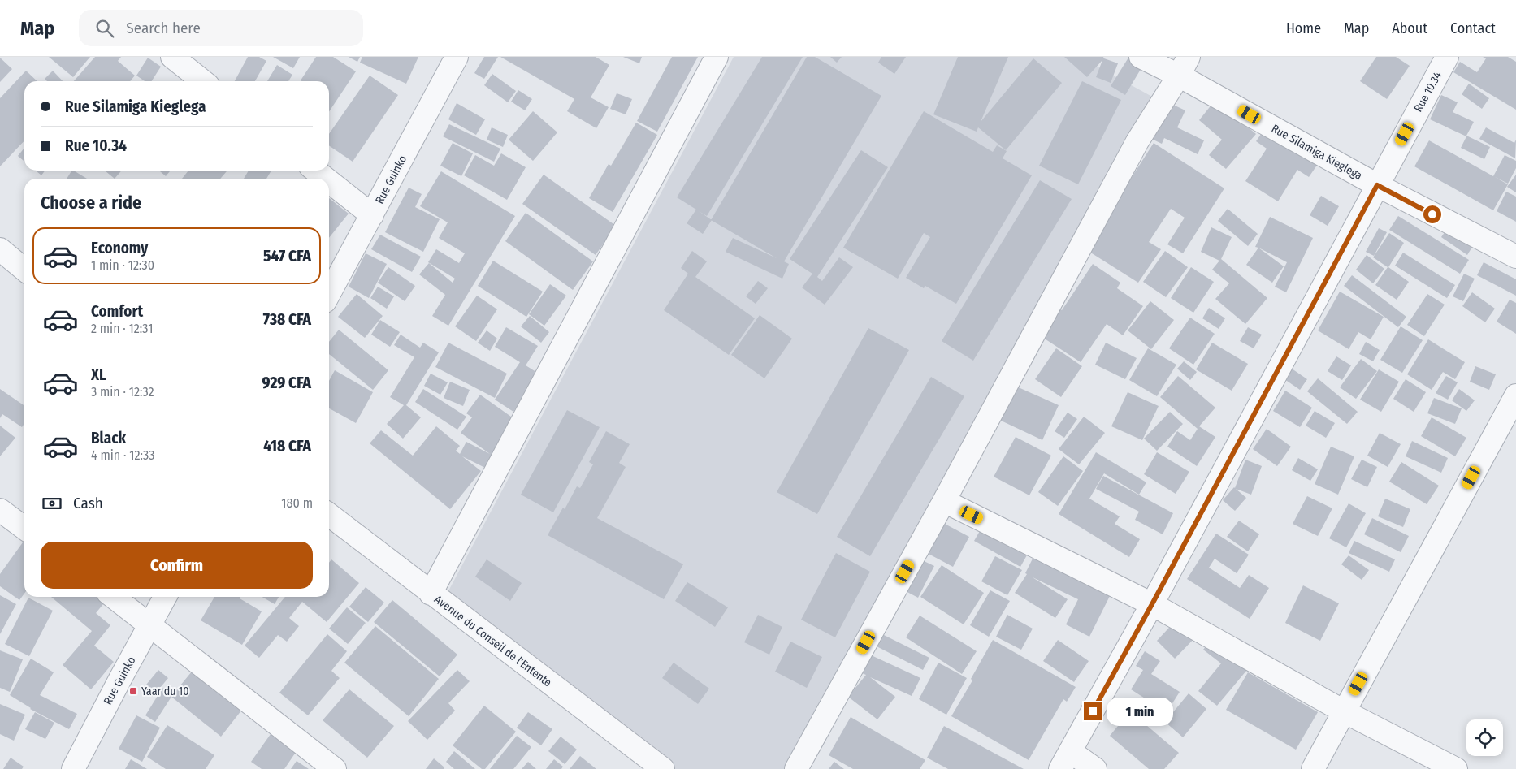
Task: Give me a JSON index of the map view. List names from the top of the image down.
{
  "streets": {
    "street": [
      "Rue 10.34",
      "Rue Silamiga Kieglega",
      "Rue Guinko",
      "Avenue du Conseil de l'Entente"
    ]
  },
  "crossings": [
    ["Rue 10.34", "Rue Silamiga Kieglega"]
  ],
  "places": {
    "transit": ["Yaar du 10"]
  },
  "page": {
    "header": "Map",
    "search": "Search here",
    "nav": [
      "Home",
      "Map",
      "About",
      "Contact"
    ],
    "banner": ["Rue Silamiga Kieglega", "Rue 10.34"],
    "heading": "Choose a ride",
    "list": [
      {
        "name": "Economy",
        "note": "1 min · 12:30",
        "value": "547 CFA"
      },
      {
        "name": "Comfort",
        "note": "2 min · 12:31",
        "value": "738 CFA"
      },
      {
        "name": "XL",
        "note": "3 min · 12:32",
        "value": "929 CFA"
      },
      {
        "name": "Black",
        "note": "4 min · 12:33",
        "value": "418 CFA"
      }
    ],
    "pay": ["Cash", "180 m"],
    "buttons": "Confirm",
    "bubble": "1 min"
  }
}
